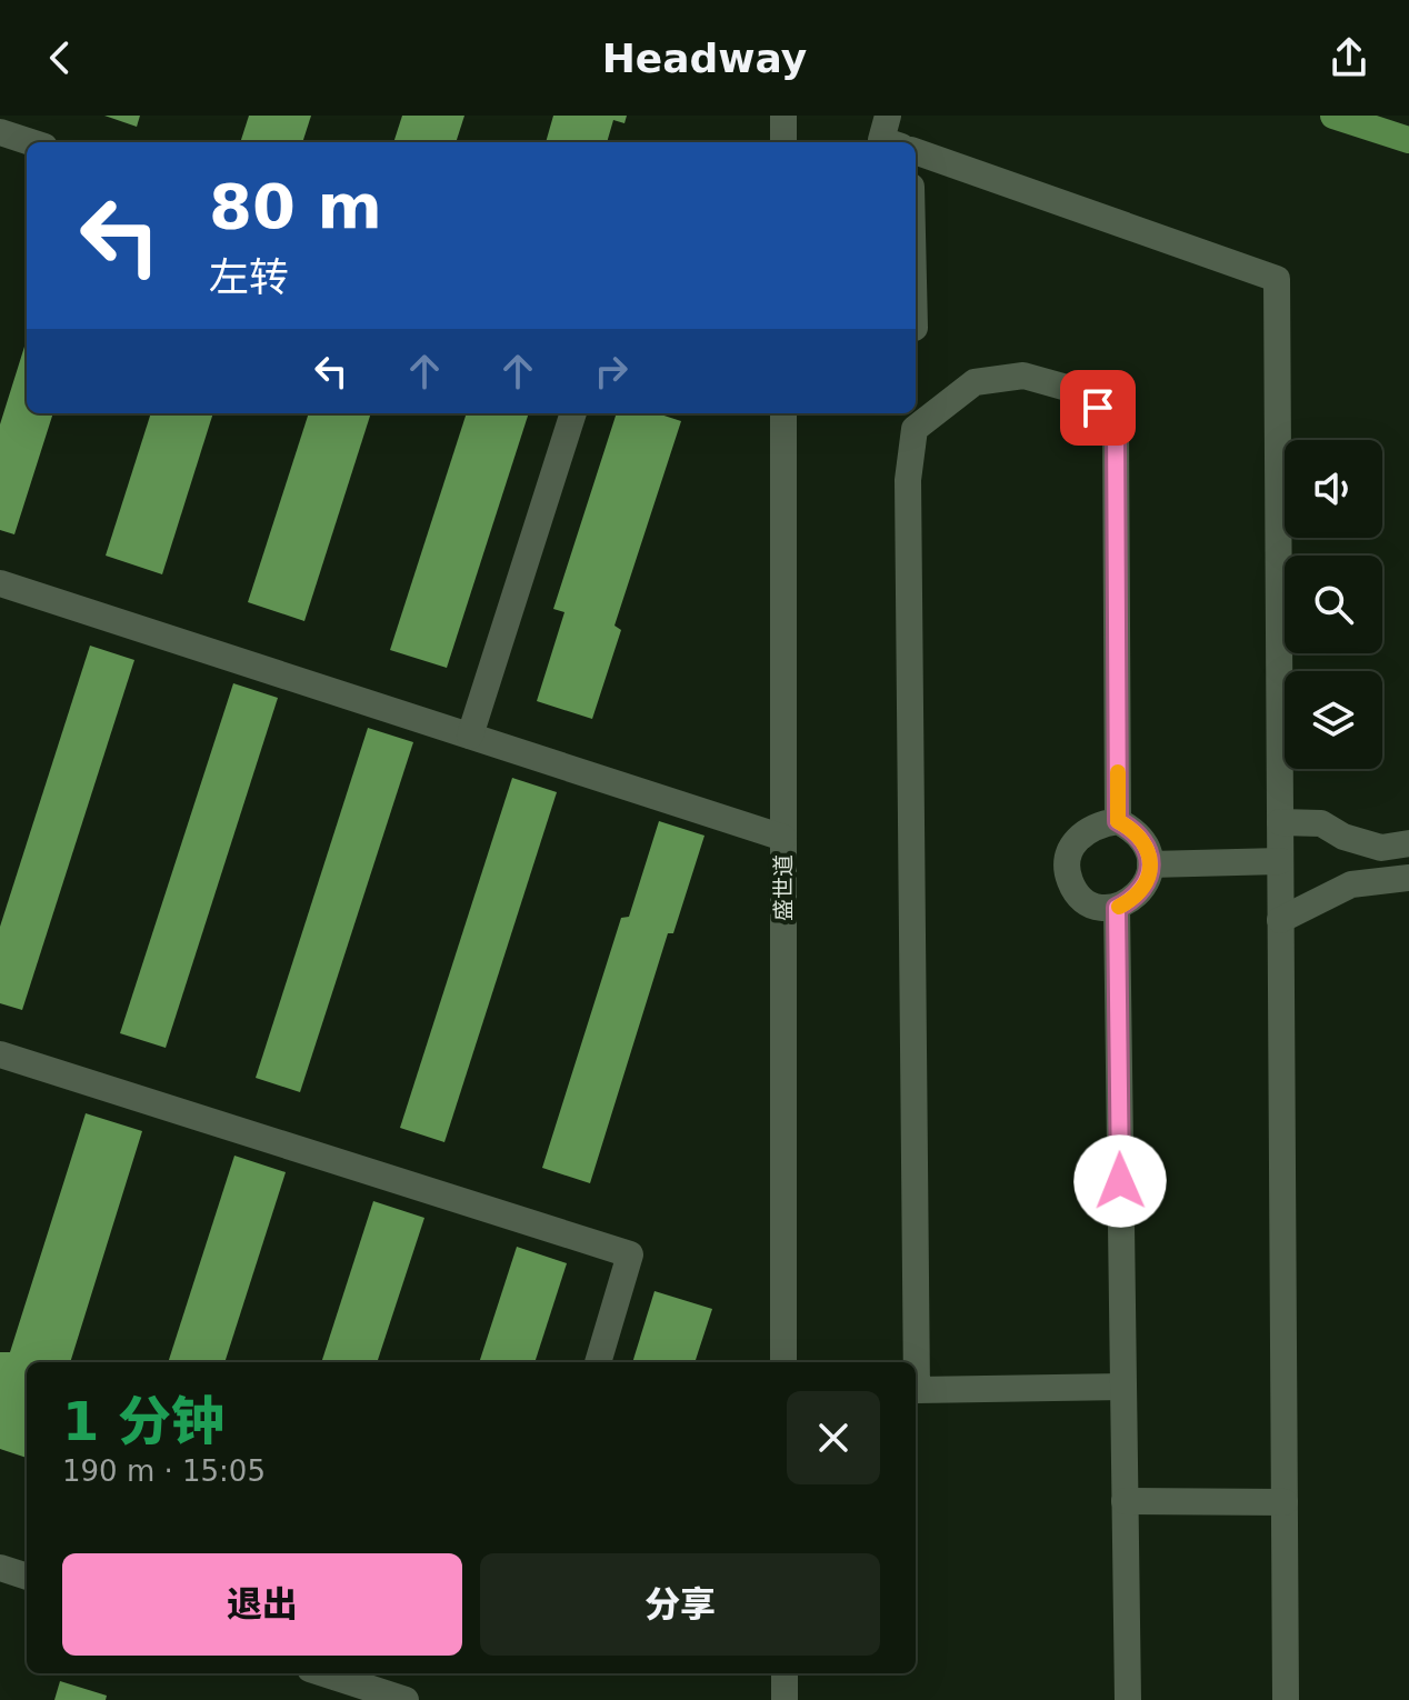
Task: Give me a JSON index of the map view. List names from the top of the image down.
{
  "streets": {
    "street": ["盛世道"]
  },
  "page": {
    "header": "Headway",
    "turn": ["80 m", "左转"],
    "heading": ["1 分钟", "190 m · 15:05"],
    "buttons": ["退出", "分享"]
  }
}
